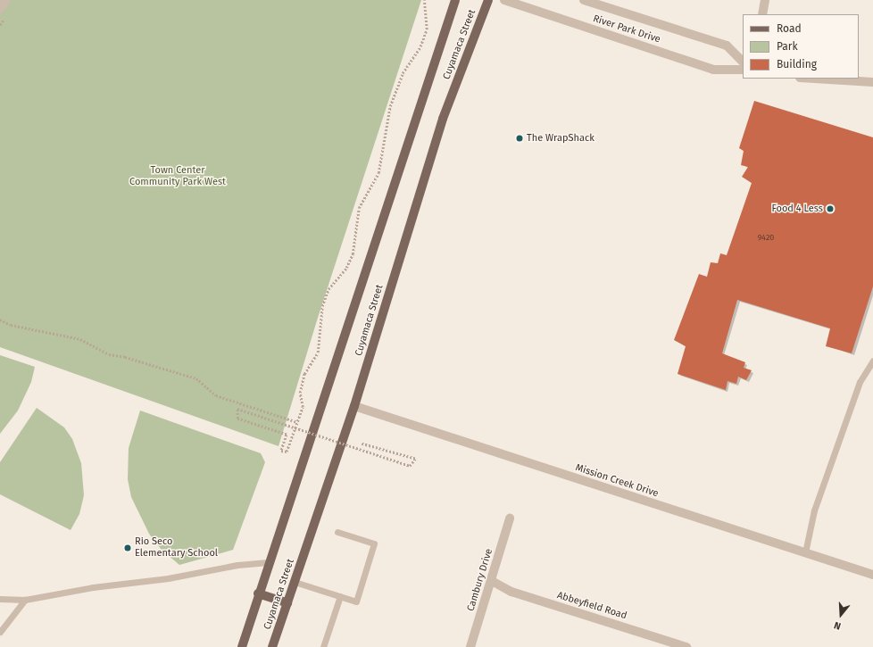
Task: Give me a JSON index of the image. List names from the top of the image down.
{
  "streets": {
    "main road": ["Cuyamaca Street"],
    "street": [
      "River Park Drive",
      "Mission Creek Drive",
      "Cambury Drive",
      "Abbeyfield Road"
    ]
  },
  "crossings": [
    ["Cuyamaca Street", "Mission Creek Drive"],
    ["Cambury Drive", "Abbeyfield Road"]
  ],
  "parks": ["Town Center Community Park West"],
  "places": ["The WrapShack", "Food 4 Less", "Rio Seco Elementary School"],
  "house_numbers": ["9420"],
  "legend": ["Road", "Park", "Building"],
  "north": "bottom"
}
